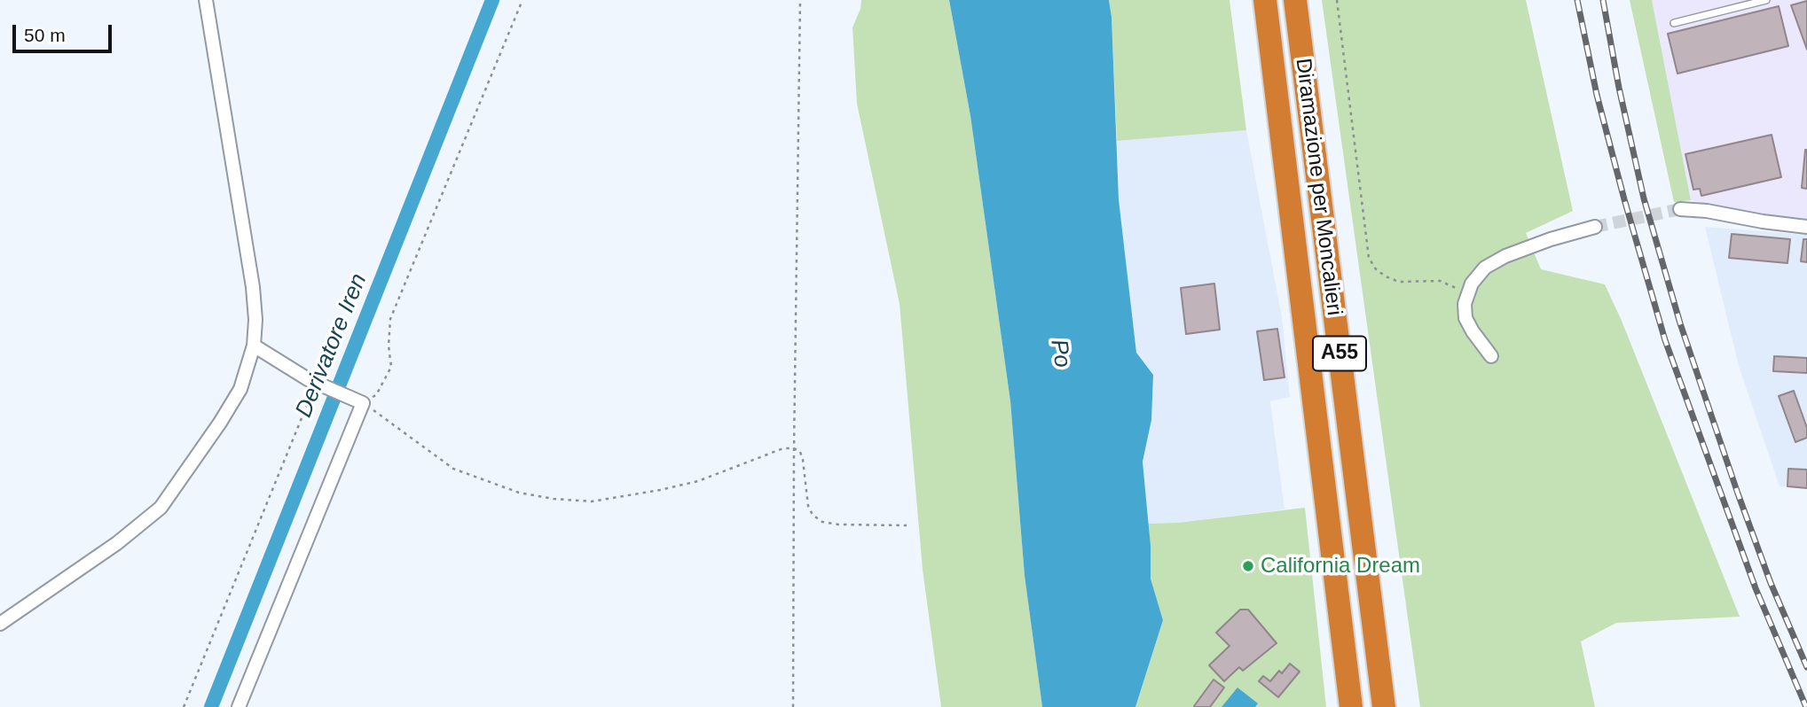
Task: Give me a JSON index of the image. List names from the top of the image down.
{
  "streets": {
    "highway": ["Diramazione per Moncalieri", "A55"]
  },
  "water": ["Derivatore Iren", "Po"],
  "places": ["California Dream"],
  "scale_bar": "50 m"
}
